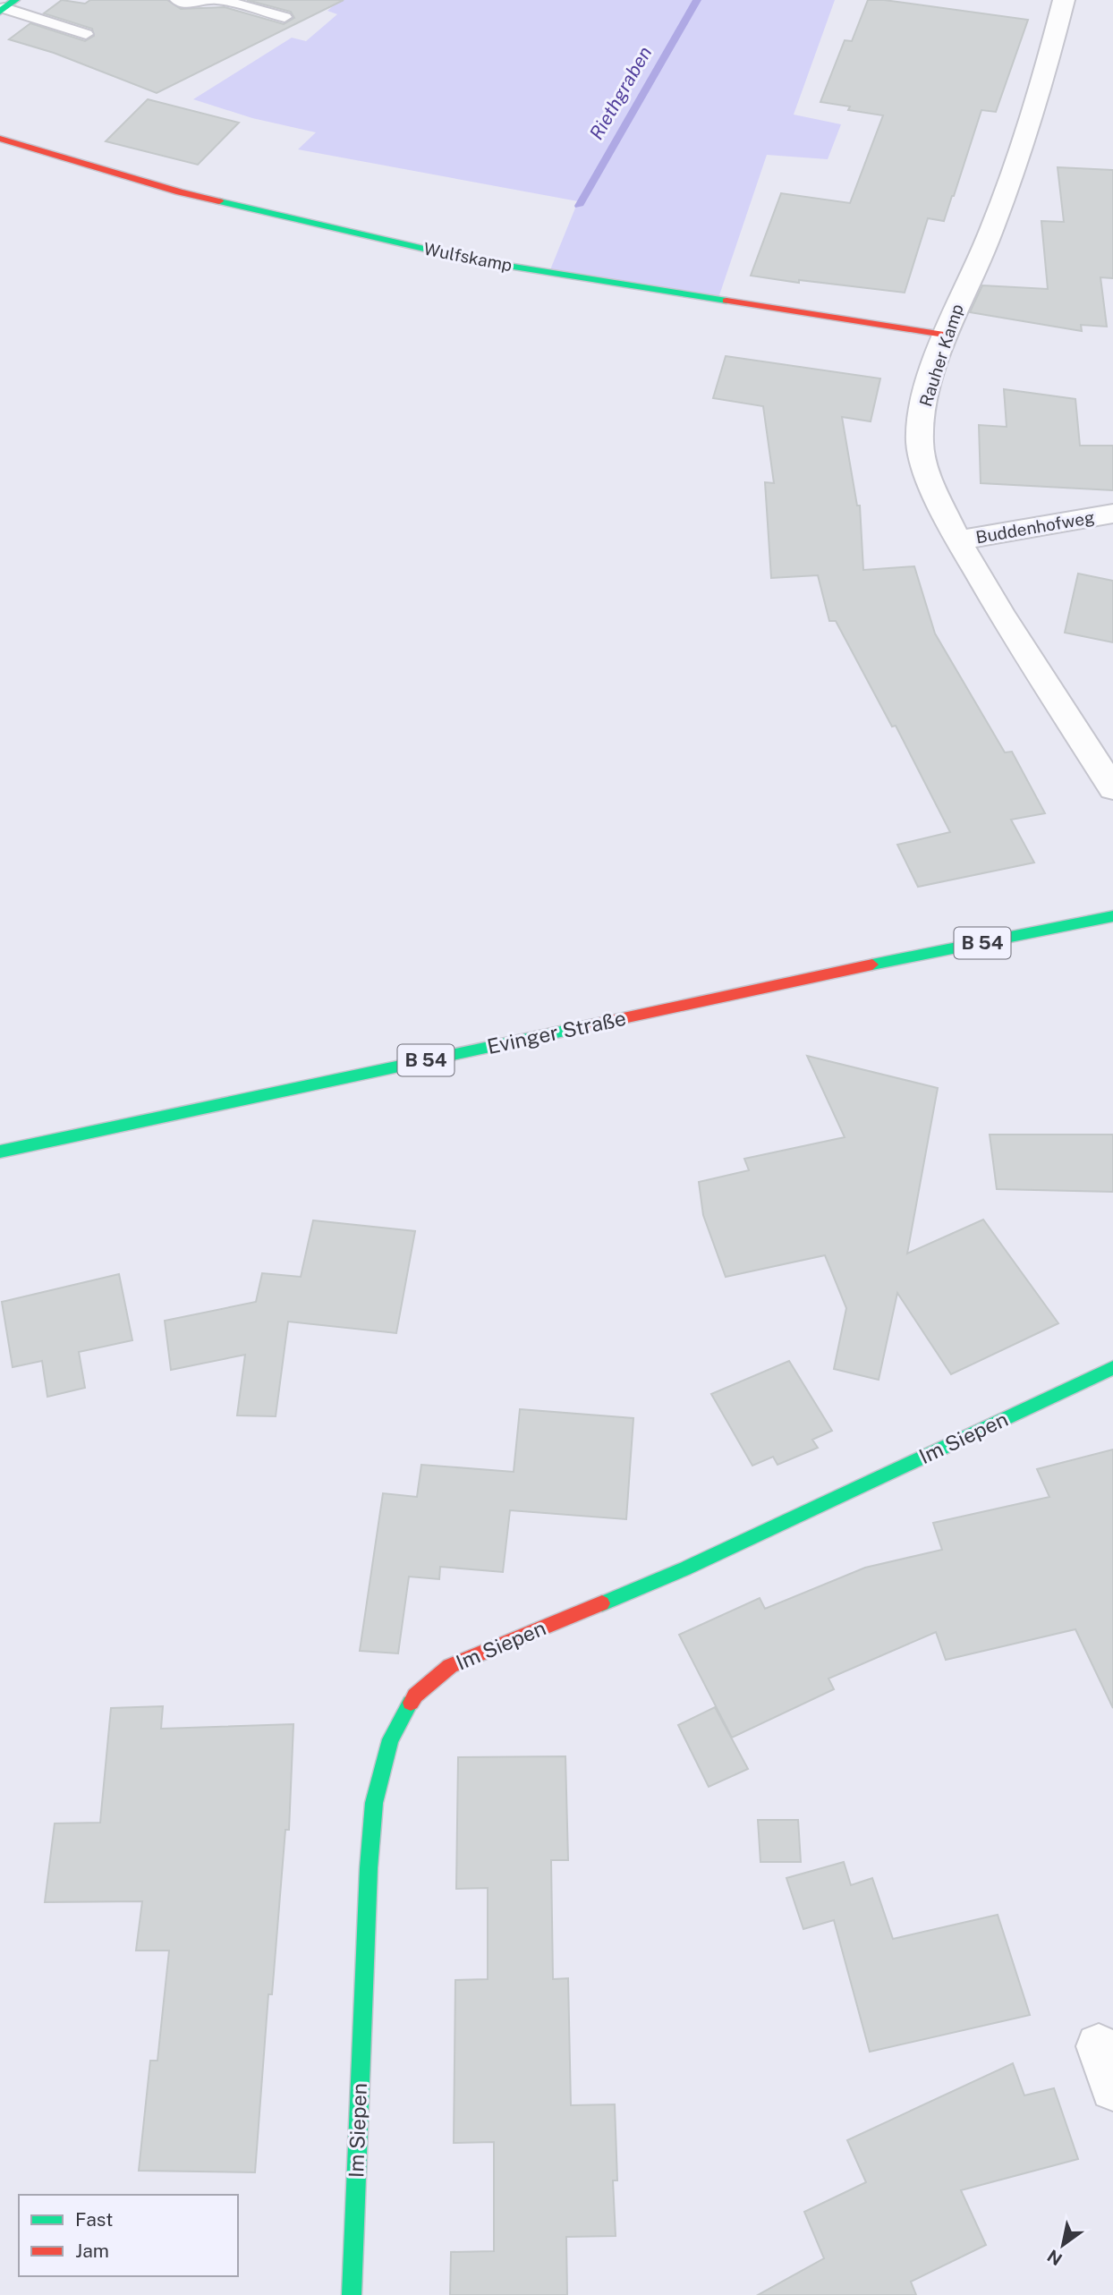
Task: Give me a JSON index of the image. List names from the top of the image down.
{
  "streets": {
    "street": [
      "Wulfskamp",
      "Rauher Kamp",
      "Buddenhofweg",
      "B 54",
      "Evinger Straße",
      "Im Siepen"
    ]
  },
  "crossings": [
    ["Wulfskamp", "Rauher Kamp"],
    ["Rauher Kamp", "Buddenhofweg"]
  ],
  "water": ["Riethgraben"],
  "legend": ["Fast", "Jam"],
  "north": "bottom left"
}
